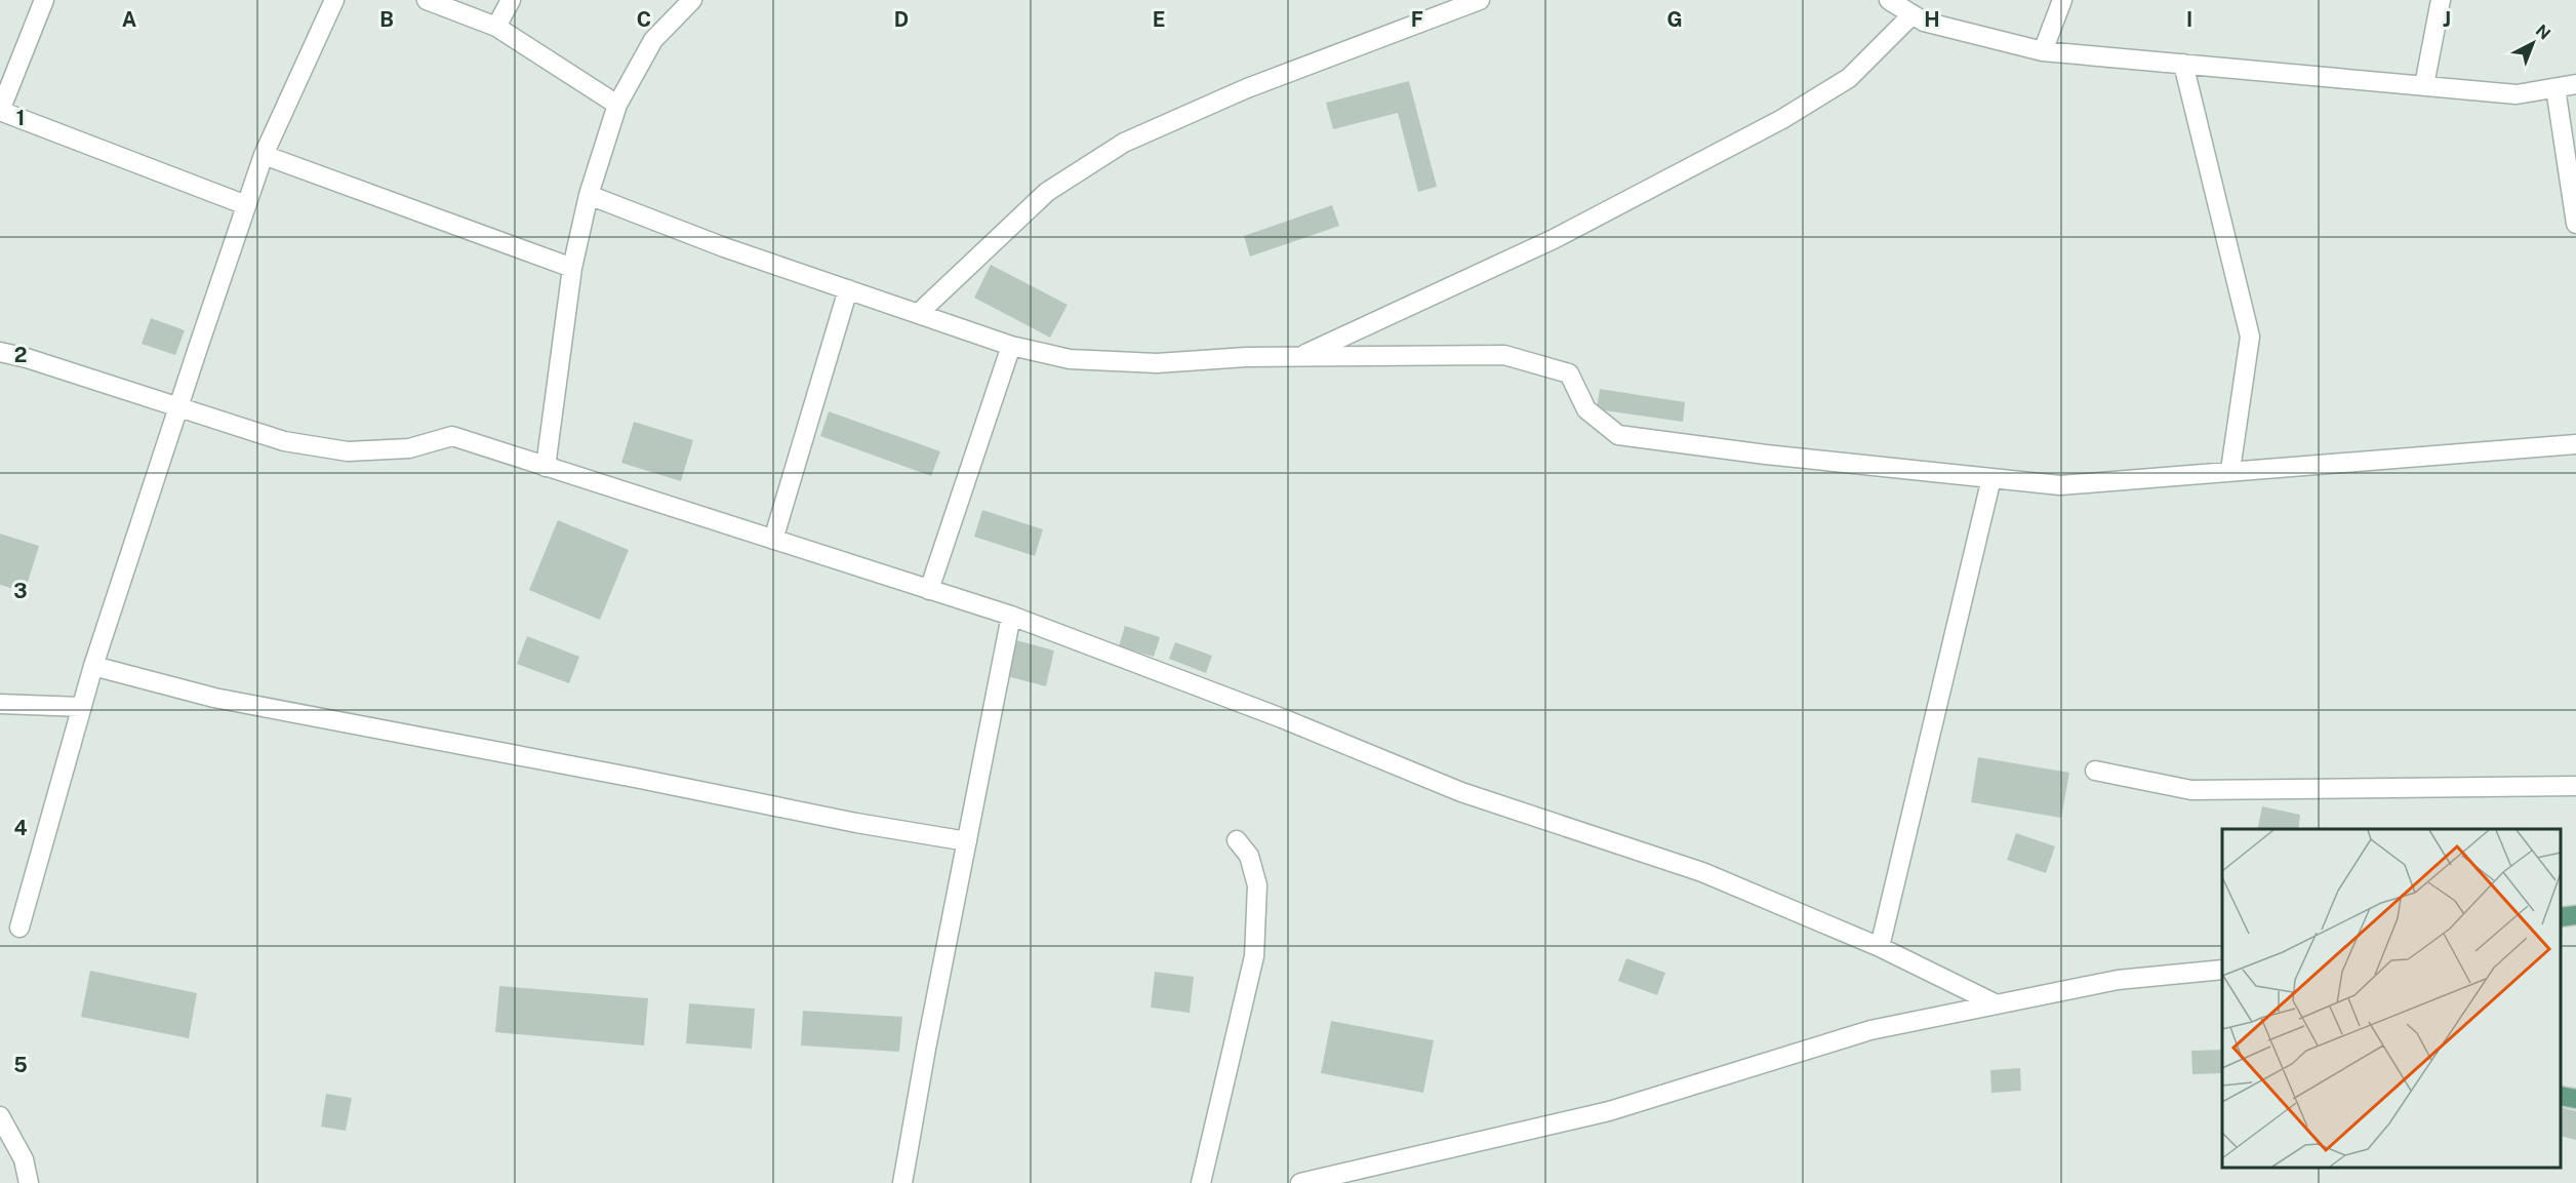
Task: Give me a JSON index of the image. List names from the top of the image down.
{
  "north": "top right",
  "grid": {
    "columns": [
      "A",
      "B",
      "C",
      "D",
      "E",
      "F",
      "G",
      "H",
      "I",
      "J"
    ],
    "rows": [
      "1",
      "2",
      "3",
      "4",
      "5"
    ]
  }
}
